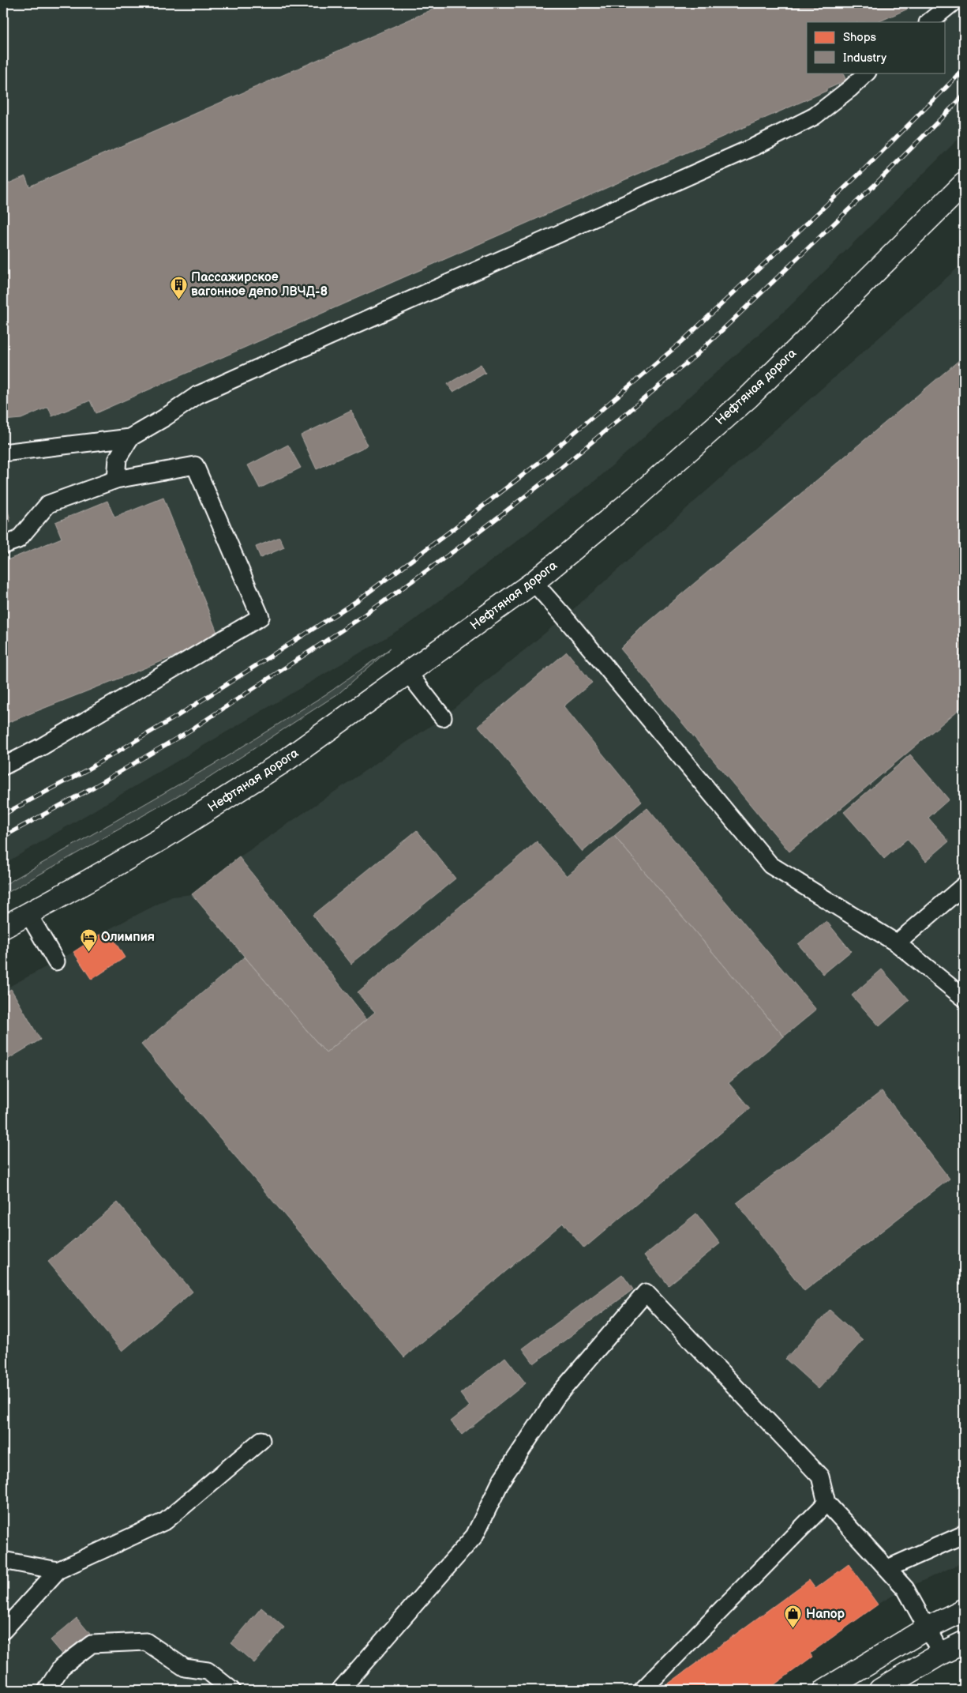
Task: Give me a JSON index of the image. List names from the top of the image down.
{
  "streets": {
    "street": ["Нефтяная дорога"]
  },
  "places": {
    "building": ["Пассажирское вагонное депо ЛВЧД-8"],
    "hotel": ["Олимпия"],
    "shop": ["Напор"]
  },
  "legend": ["Shops", "Industry"]
}
